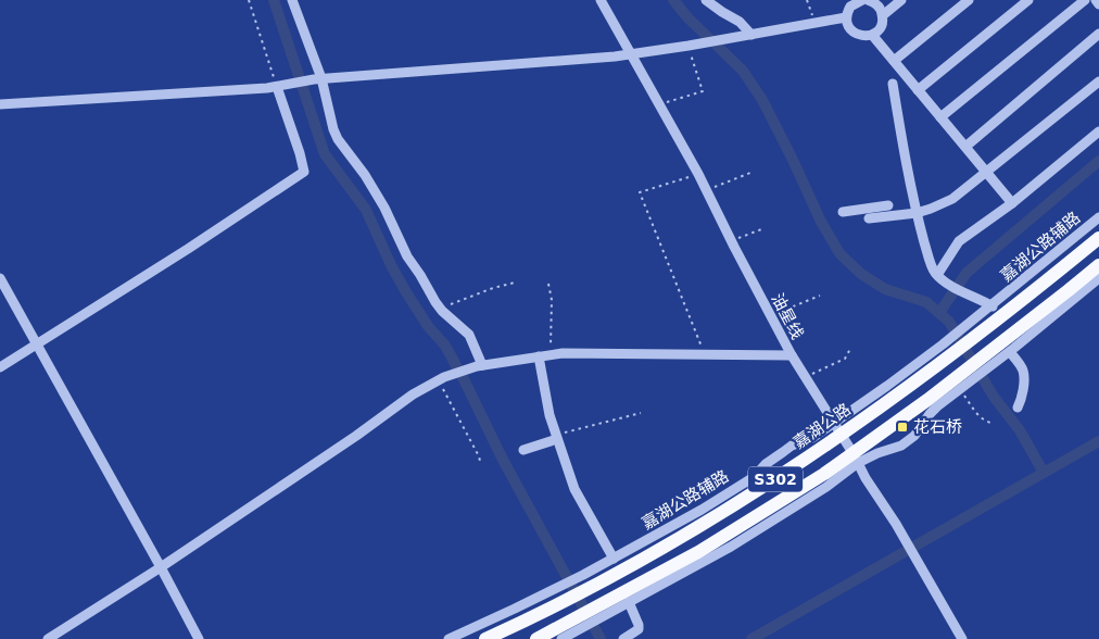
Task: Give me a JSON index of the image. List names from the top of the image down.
{
  "streets": {
    "main road": ["嘉湖公路", "S302"],
    "street": ["嘉湖公路辅路", "油星线"]
  },
  "crossings": [
    ["嘉湖公路辅路", "油星线"],
    ["嘉湖公路辅路", "嘉湖公路"],
    ["油星线", "嘉湖公路"],
    ["油星线", "S302"]
  ],
  "places": {
    "transit": ["花石桥"]
  }
}
